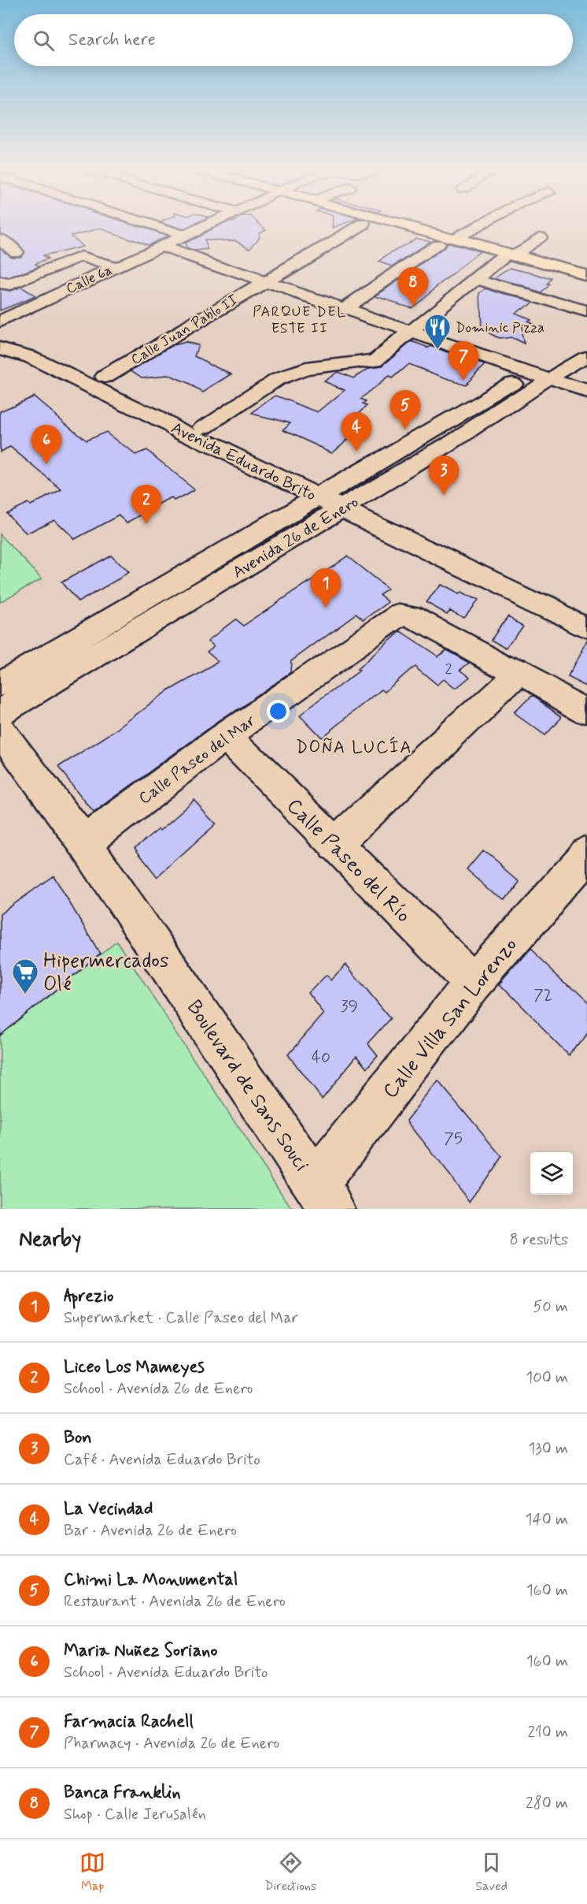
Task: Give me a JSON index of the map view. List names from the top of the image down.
{
  "streets": {
    "street": [
      "Calle 6a",
      "Calle Juan Pablo II",
      "Avenida Eduardo Brito",
      "Avenida 26 de Enero",
      "Calle Paseo del Mar",
      "Calle Paseo del Río",
      "Calle Villa San Lorenzo",
      "Boulevard de Sans Souci"
    ]
  },
  "crossings": [
    ["Calle Juan Pablo II", "Avenida Eduardo Brito"],
    ["Avenida Eduardo Brito", "Avenida 26 de Enero"],
    ["Calle Paseo del Mar", "Calle Paseo del Río"],
    ["Calle Paseo del Mar", "Boulevard de Sans Souci"],
    ["Calle Paseo del Río", "Calle Villa San Lorenzo"],
    ["Calle Villa San Lorenzo", "Boulevard de Sans Souci"]
  ],
  "districts": ["PARQUE DEL ESTE II", "DOÑA LUCÍA"],
  "places": {
    "restaurant": ["Dominic Pizza"],
    "supermarket": ["Hipermercados Olé"]
  },
  "house_numbers": [
    "2",
    "72",
    "39",
    "40",
    "75"
  ],
  "page": {
    "search": "Search here",
    "pins": [
      "8",
      "7",
      "5",
      "4",
      "6",
      "3",
      "2",
      "1"
    ],
    "heading": ["Nearby", "8 results"],
    "list": [
      {
        "mark": "1",
        "name": "Aprezio",
        "note": "Supermarket · Calle Paseo del Mar",
        "value": "50 m"
      },
      {
        "mark": "2",
        "name": "Liceo Los Mameyes",
        "note": "School · Avenida 26 de Enero",
        "value": "100 m"
      },
      {
        "mark": "3",
        "name": "Bon",
        "note": "Café · Avenida Eduardo Brito",
        "value": "130 m"
      },
      {
        "mark": "4",
        "name": "La Vecindad",
        "note": "Bar · Avenida 26 de Enero",
        "value": "140 m"
      },
      {
        "mark": "5",
        "name": "Chimi La Monumental",
        "note": "Restaurant · Avenida 26 de Enero",
        "value": "160 m"
      },
      {
        "mark": "6",
        "name": "Maria Nuñez Soriano",
        "note": "School · Avenida Eduardo Brito",
        "value": "160 m"
      },
      {
        "mark": "7",
        "name": "Farmacia Rachell",
        "note": "Pharmacy · Avenida 26 de Enero",
        "value": "210 m"
      },
      {
        "mark": "8",
        "name": "Banca Franklin",
        "note": "Shop · Calle Jerusalén",
        "value": "280 m"
      }
    ],
    "nav": ["Map", "Directions", "Saved"]
  }
}
